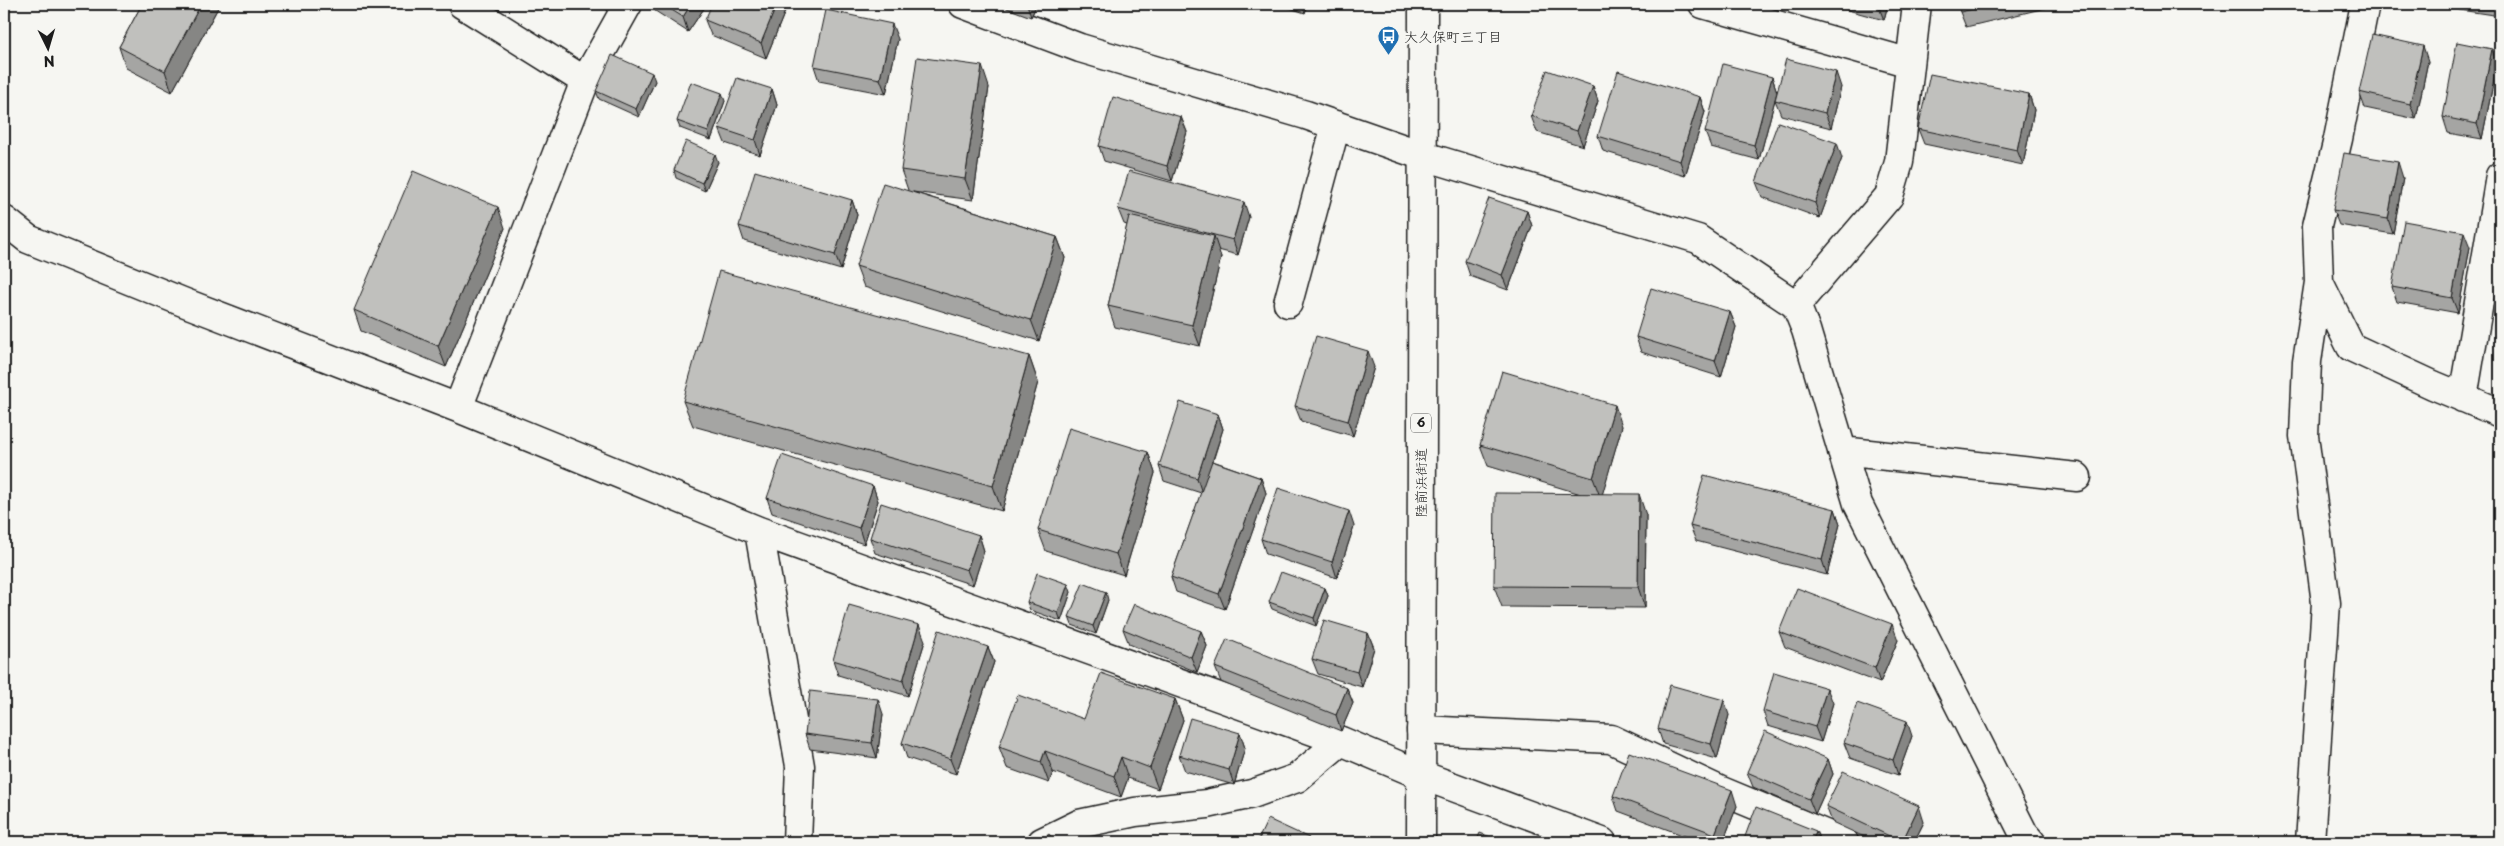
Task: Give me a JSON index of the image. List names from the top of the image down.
{
  "streets": {
    "main road": ["6", "陸前浜街道"]
  },
  "places": {
    "bus stop": ["大久保町三丁目"]
  },
  "north": "bottom"
}
